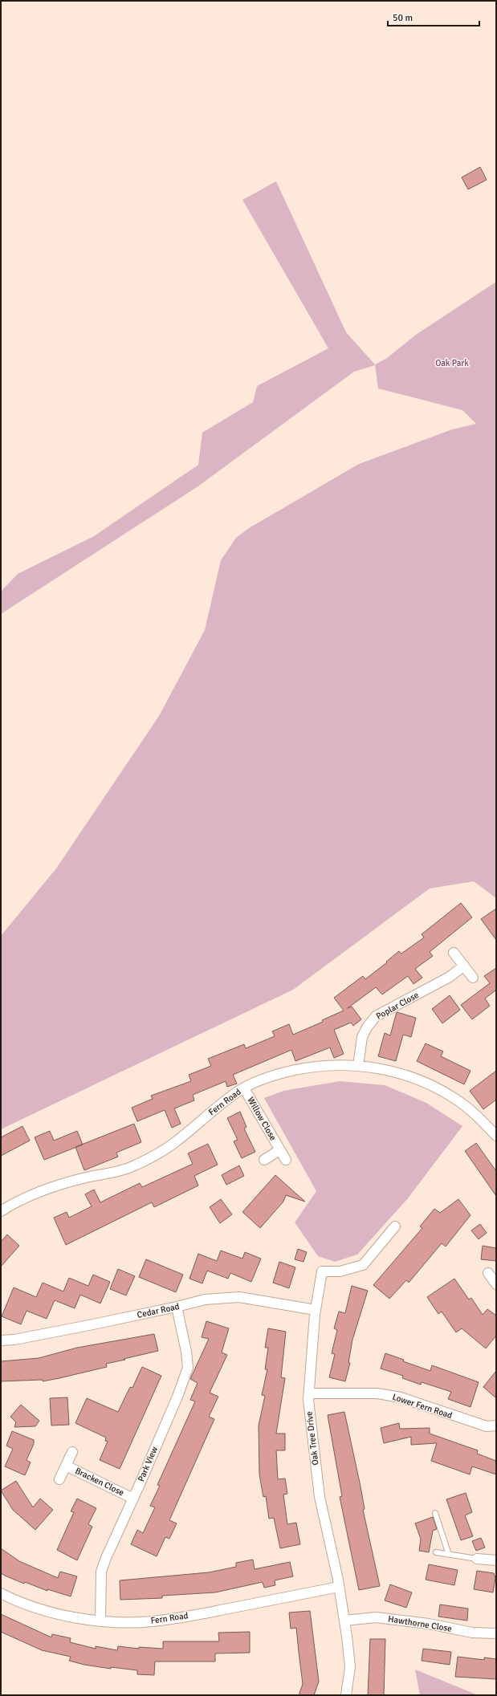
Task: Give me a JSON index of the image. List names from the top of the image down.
{
  "streets": {
    "street": [
      "Poplar Close",
      "Fern Road",
      "Willow Close",
      "Cedar Road",
      "Lower Fern Road",
      "Oak Tree Drive",
      "Park View",
      "Bracken Close",
      "Hawthorne Close"
    ]
  },
  "crossings": [
    ["Poplar Close", "Fern Road"],
    ["Fern Road", "Willow Close"],
    ["Fern Road", "Oak Tree Drive"],
    ["Fern Road", "Park View"],
    ["Cedar Road", "Oak Tree Drive"],
    ["Cedar Road", "Park View"],
    ["Lower Fern Road", "Oak Tree Drive"],
    ["Oak Tree Drive", "Hawthorne Close"],
    ["Park View", "Bracken Close"]
  ],
  "parks": ["Oak Park"],
  "scale_bar": "50 m"
}
